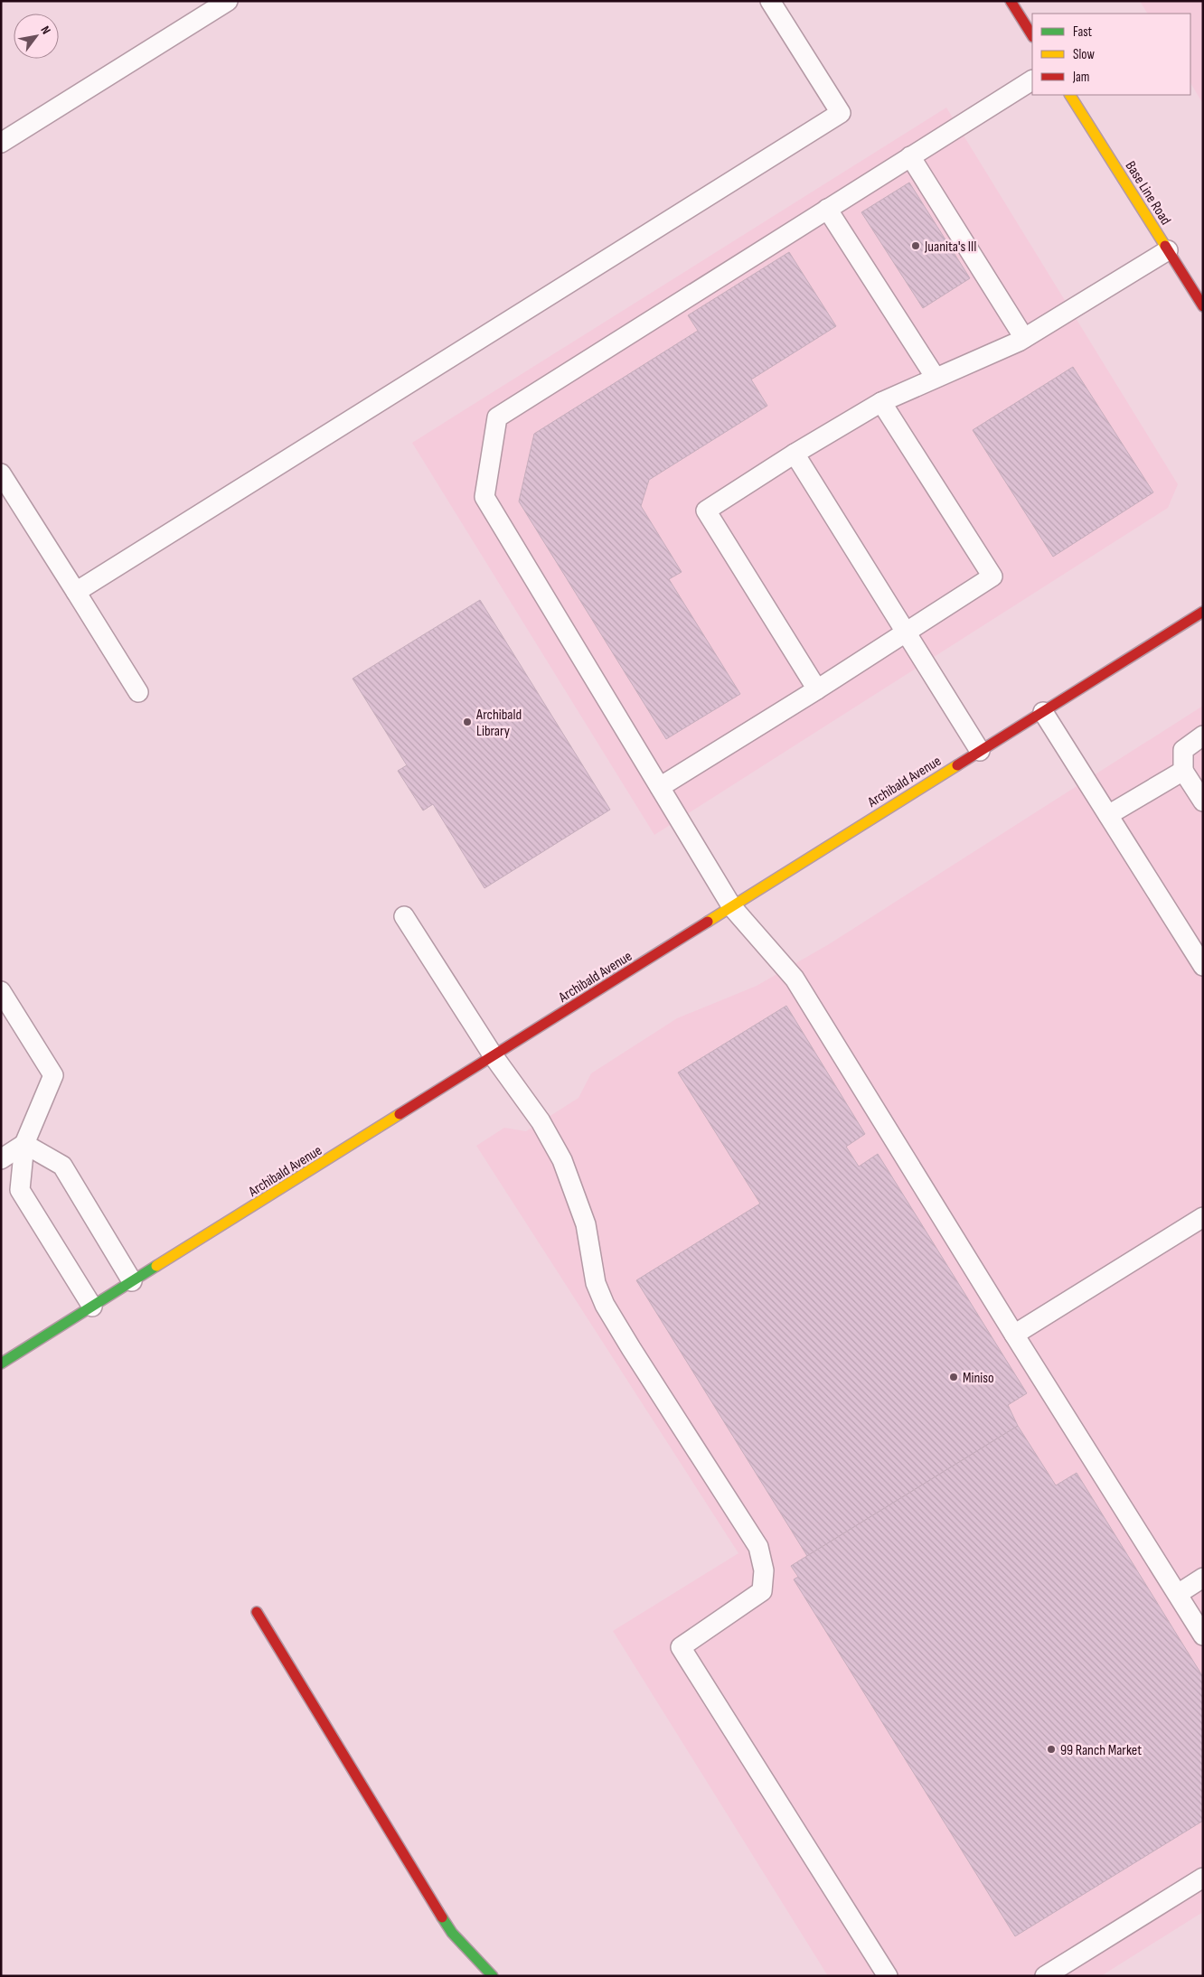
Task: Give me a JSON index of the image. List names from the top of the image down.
{
  "streets": {
    "main road": ["Base Line Road", "Archibald Avenue"]
  },
  "places": [
    "Juanita's III",
    "Archibald Library",
    "Miniso",
    "99 Ranch Market"
  ],
  "legend": ["Fast", "Slow", "Jam"],
  "north": "top right"
}
